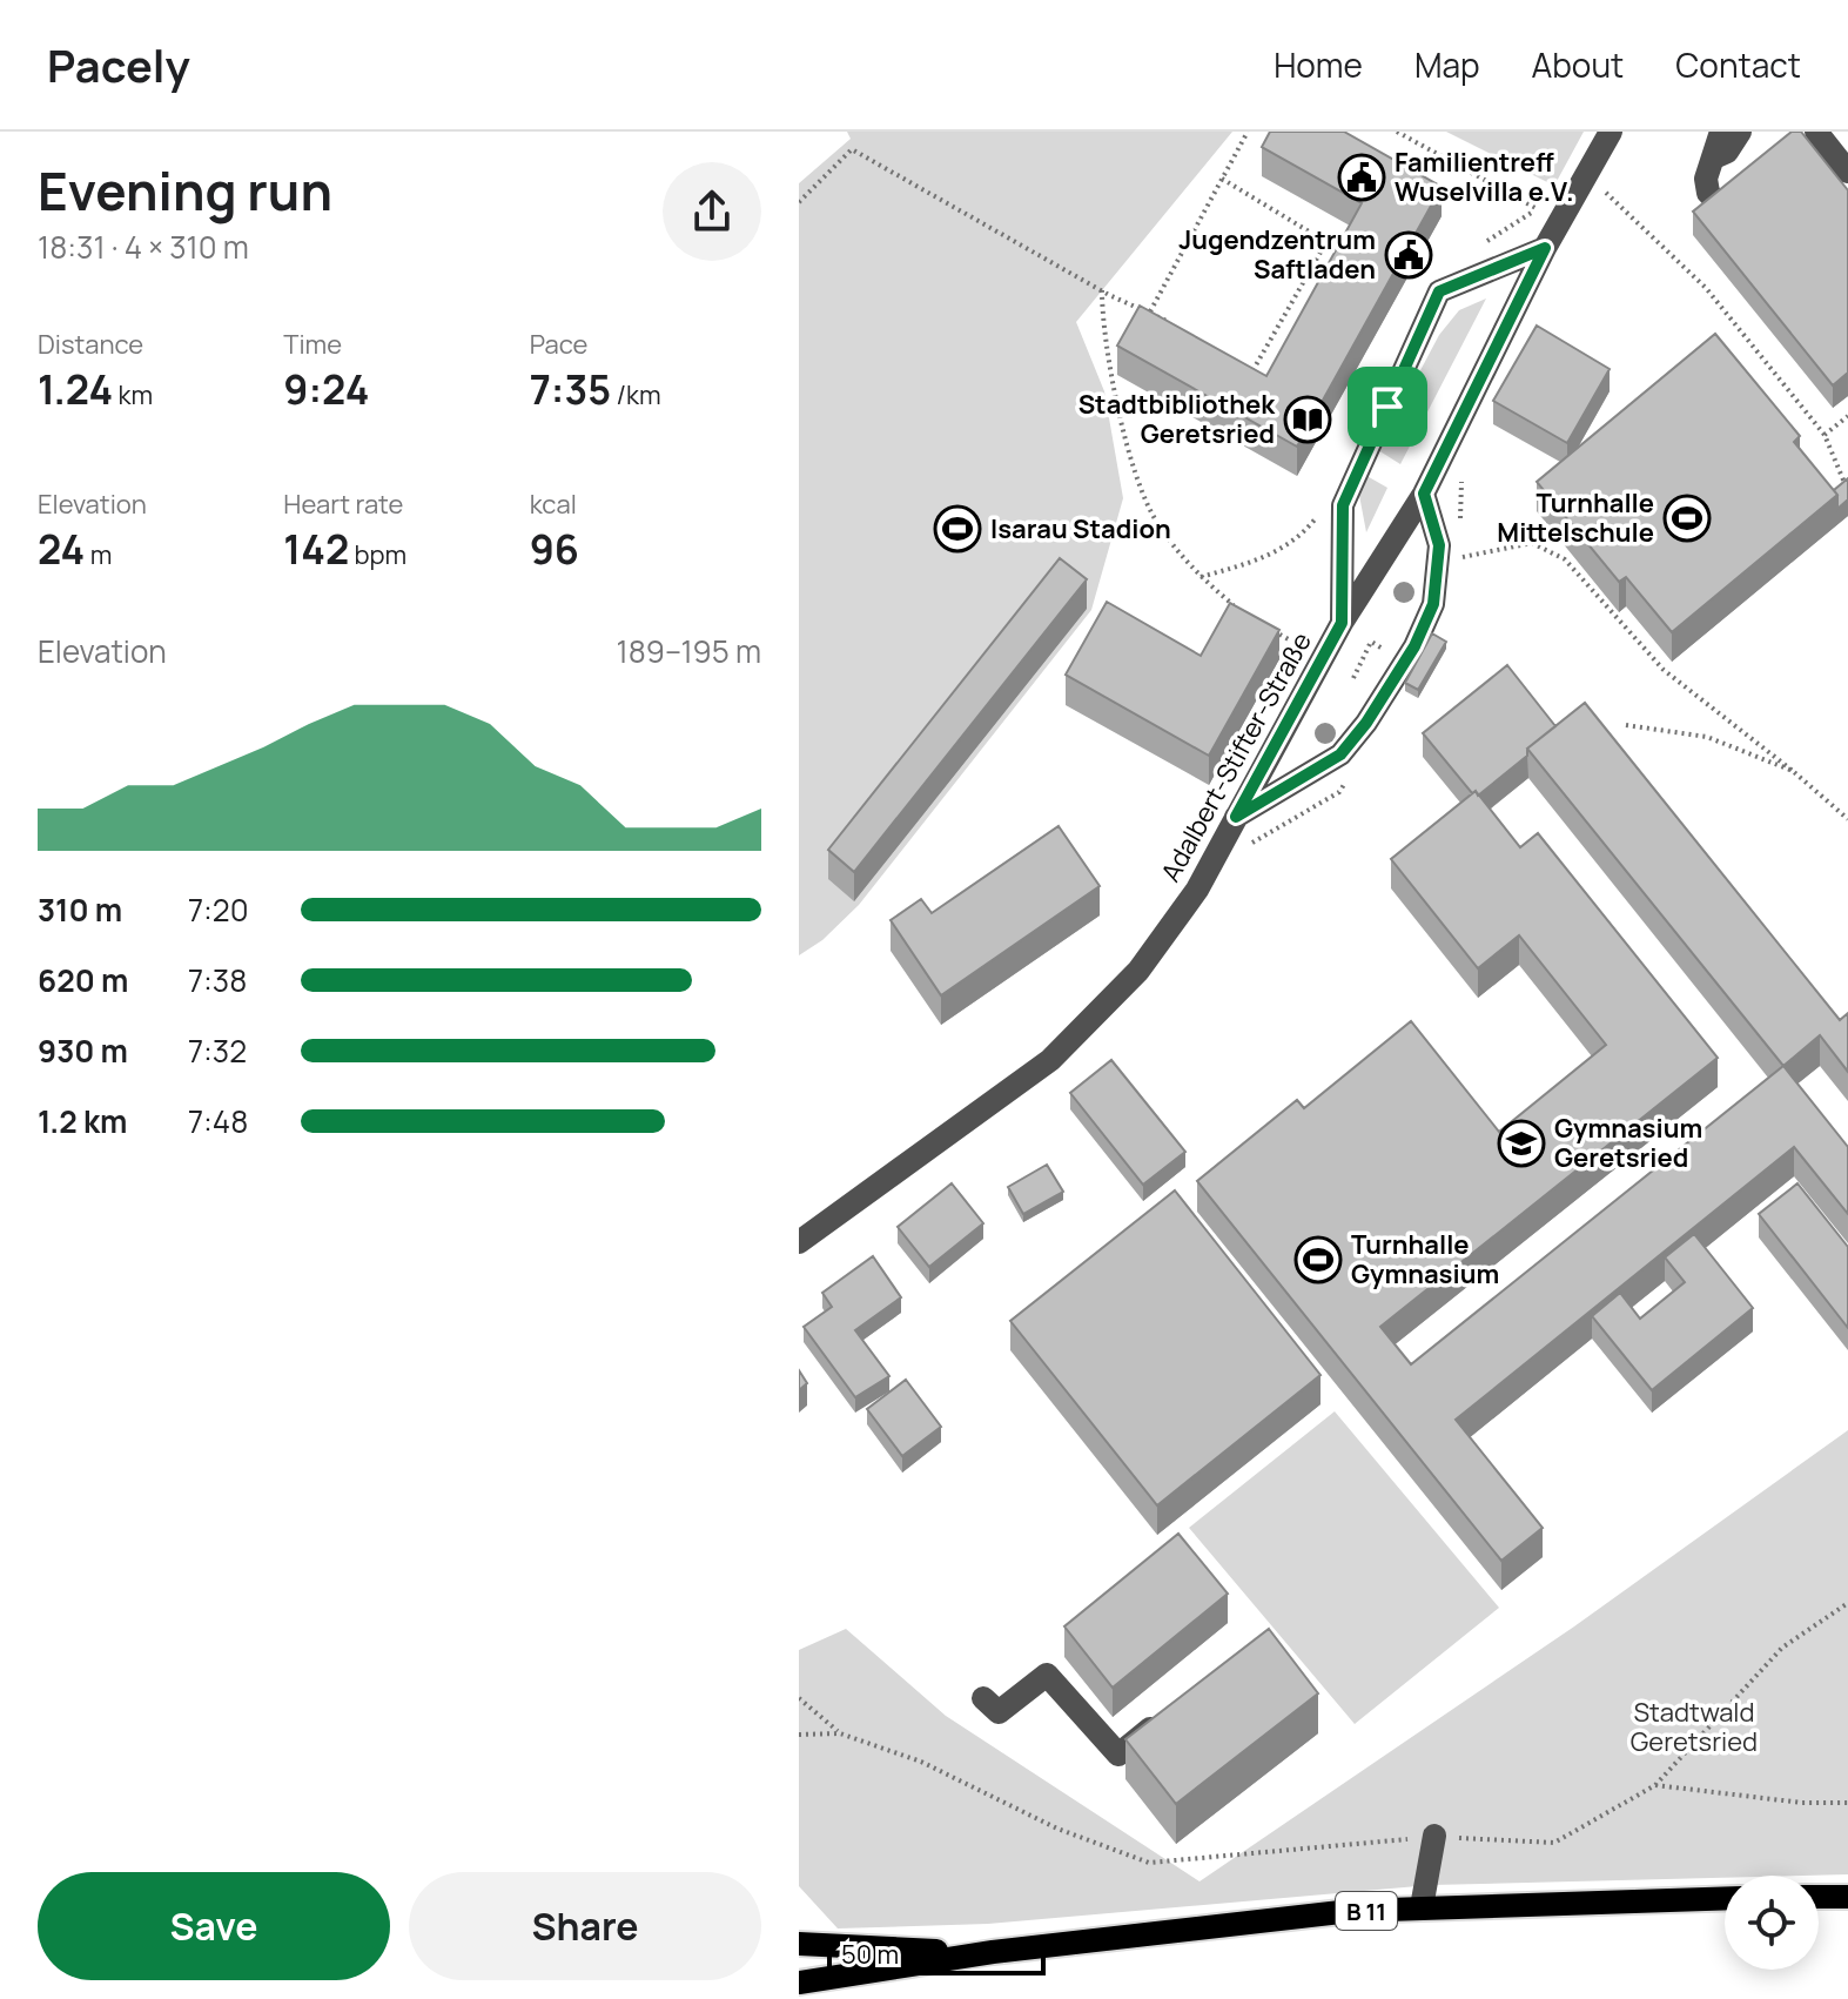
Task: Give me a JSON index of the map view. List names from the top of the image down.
{
  "streets": {
    "main road": ["B 11"],
    "street": ["Adalbert-Stifter-Straße"]
  },
  "parks": ["Stadtwald Geretsried"],
  "places": {
    "public building": ["Familientreff Wuselvilla e.V.", "Jugendzentrum Saftladen"],
    "library": ["Stadtbibliothek Geretsried"],
    "sports": ["Turnhalle Mittelschule", "Isarau Stadion", "Turnhalle Gymnasium"],
    "school or university": ["Gymnasium Geretsried"]
  },
  "scale_bar": "50 m",
  "page": {
    "header": "Pacely",
    "nav": [
      "Home",
      "Map",
      "About",
      "Contact"
    ],
    "heading": ["Evening run", "18:31 · 4 × 310 m"],
    "stats": [
      ["Distance", "1.24 km"],
      ["Time", "9:24"],
      ["Pace", "7:35 /km"],
      ["Elevation", "24 m"],
      ["Heart rate", "142 bpm"],
      ["kcal", "96"]
    ],
    "chart": ["Elevation", "189–195 m"],
    "list": [
      {
        "name": "310 m",
        "note": "7:20"
      },
      {
        "name": "620 m",
        "note": "7:38"
      },
      {
        "name": "930 m",
        "note": "7:32"
      },
      {
        "name": "1.2 km",
        "note": "7:48"
      }
    ],
    "buttons": ["Save", "Share"],
    "scale": "50 m"
  }
}
